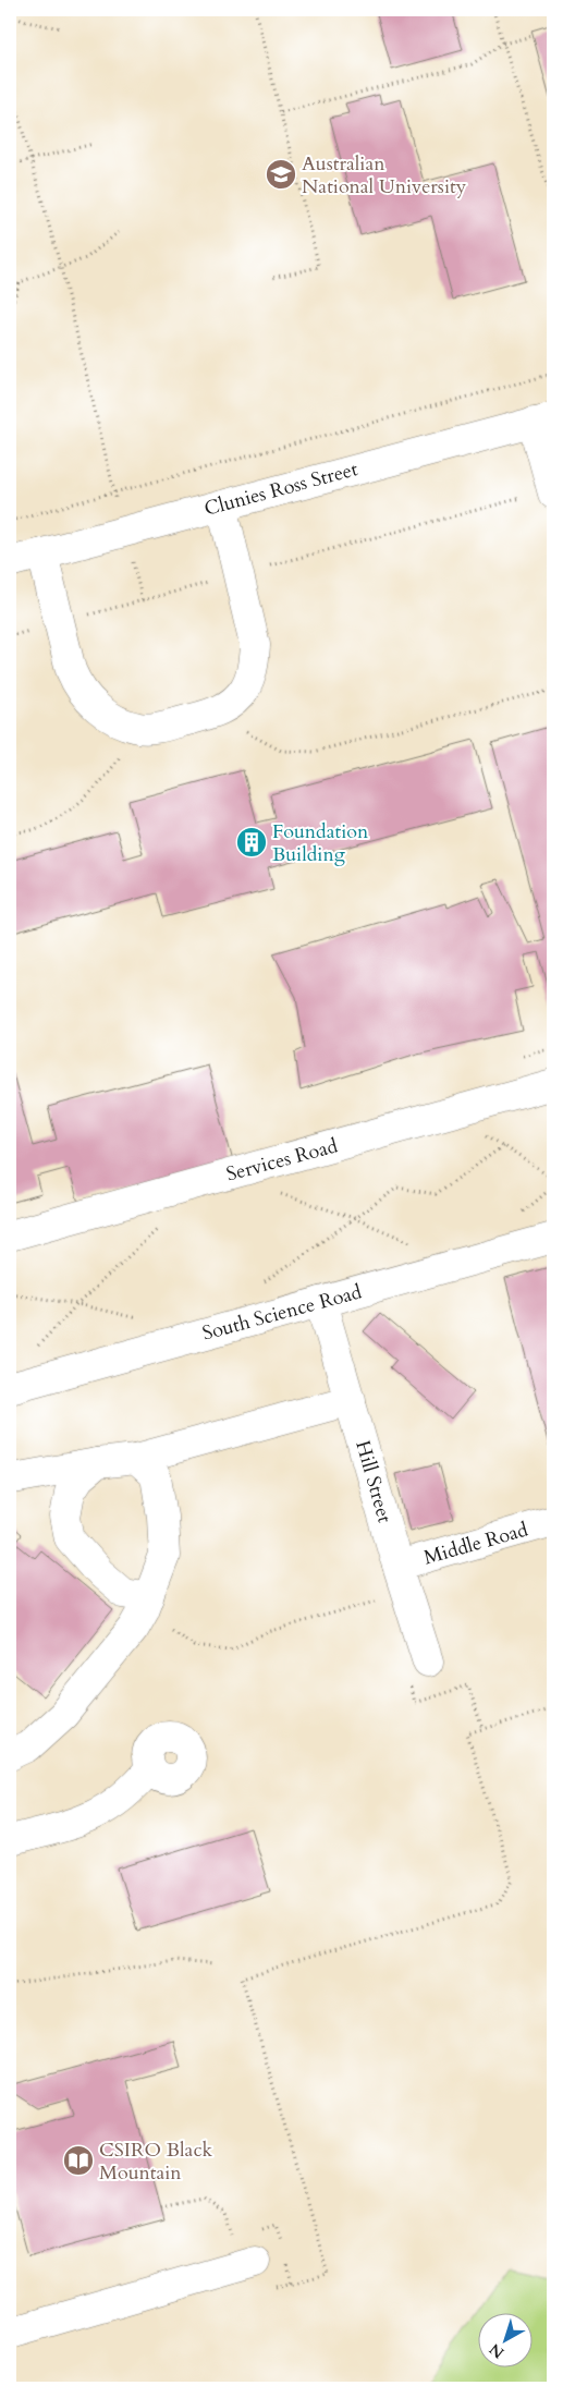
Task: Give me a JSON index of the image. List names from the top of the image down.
{
  "streets": {
    "street": [
      "Clunies Ross Street",
      "Services Road",
      "South Science Road",
      "Hill Street",
      "Middle Road"
    ]
  },
  "crossings": [
    ["South Science Road", "Hill Street"],
    ["Hill Street", "Middle Road"]
  ],
  "places": {
    "school or university": ["Australian National University"],
    "building": ["Foundation Building"],
    "library": ["CSIRO Black Mountain"]
  },
  "north": "bottom left"
}
